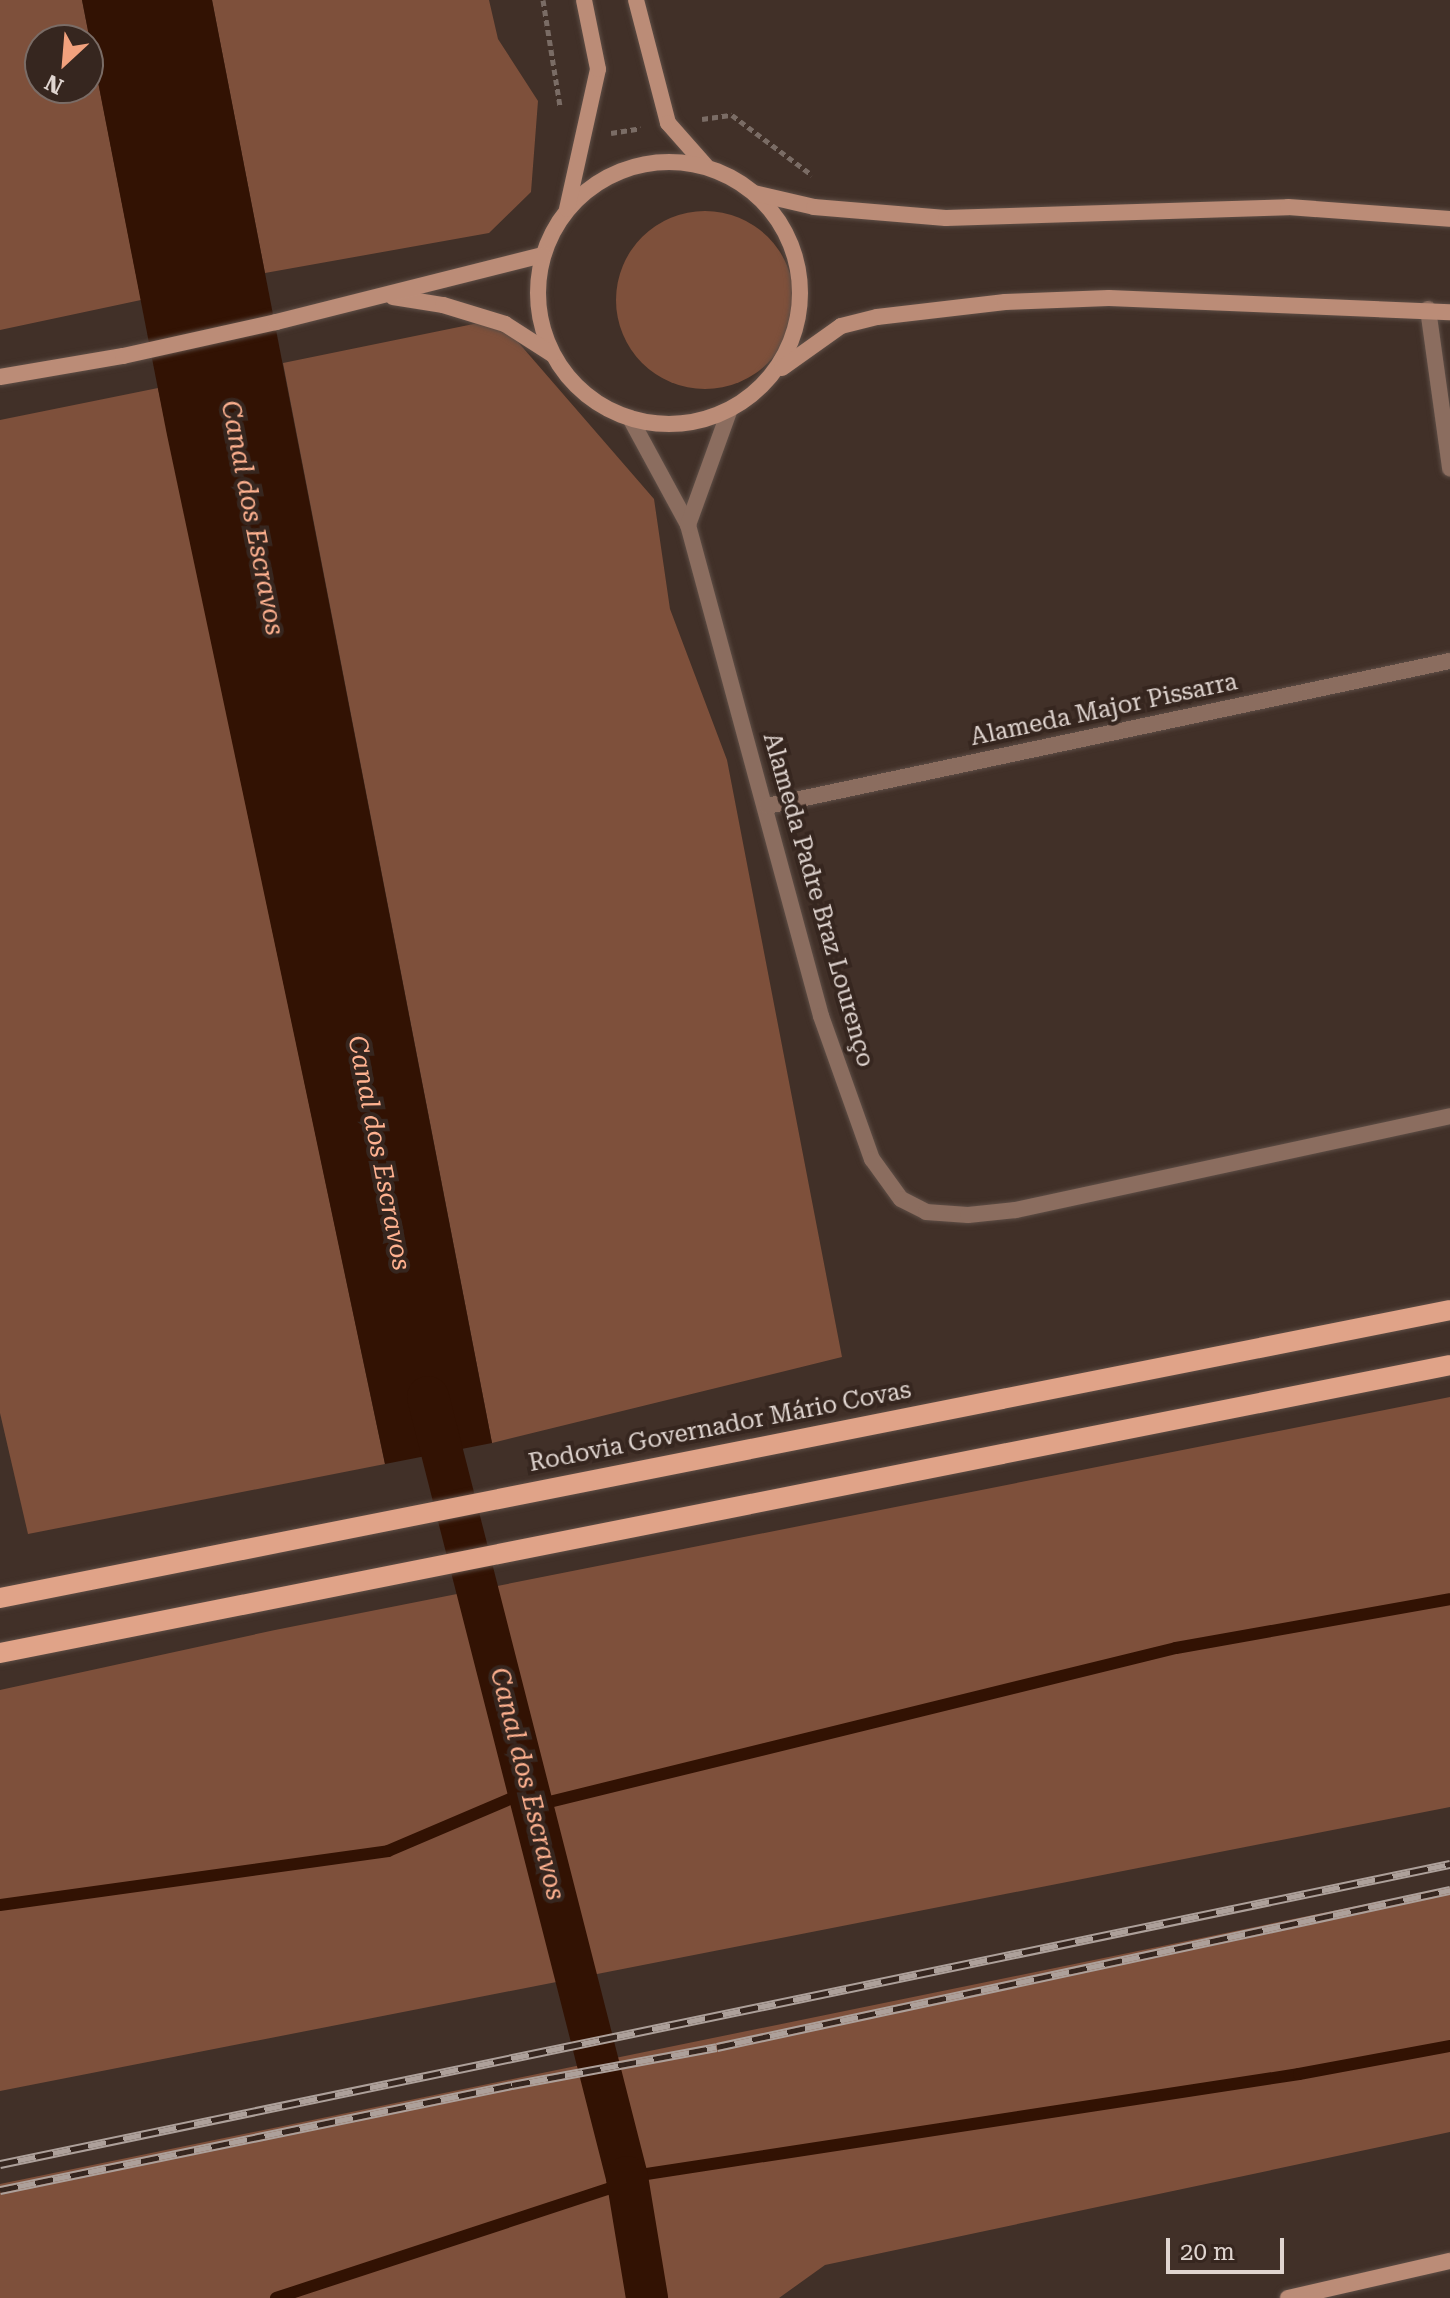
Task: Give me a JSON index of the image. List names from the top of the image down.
{
  "streets": {
    "main road": ["Rodovia Governador Mário Covas"],
    "street": ["Alameda Major Pissarra", "Alameda Padre Braz Lourenço"]
  },
  "crossings": [
    ["Alameda Major Pissarra", "Alameda Padre Braz Lourenço"]
  ],
  "water": ["Canal dos Escravos"],
  "scale_bar": "20 m",
  "north": "bottom left"
}
